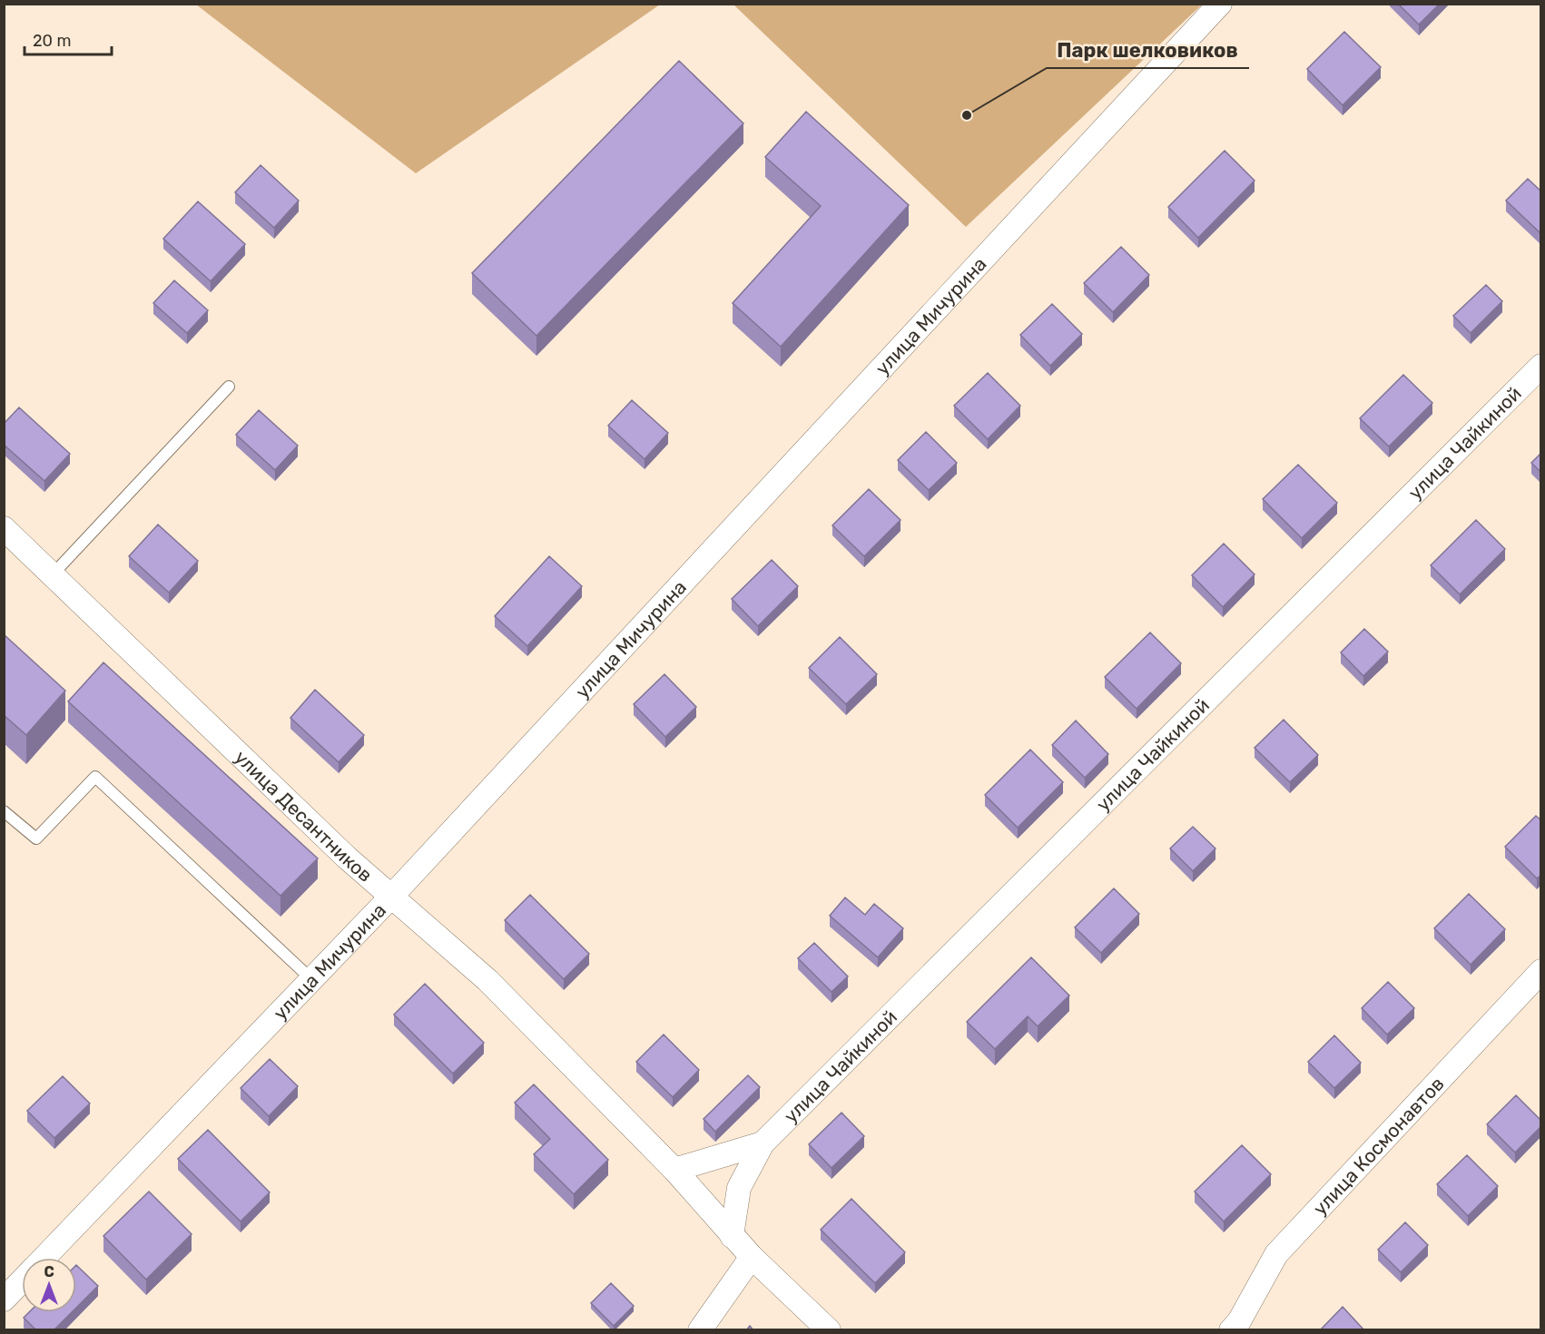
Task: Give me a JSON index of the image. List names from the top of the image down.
{
  "streets": {
    "street": [
      "улица Мичурина",
      "улица Чайкиной",
      "улица Десантников",
      "улица Космонавтов"
    ]
  },
  "crossings": [
    ["улица Мичурина", "улица Десантников"],
    ["улица Чайкиной", "улица Десантников"]
  ],
  "places": ["Парк шелковиков"],
  "scale_bar": "20 m",
  "north": "top"
}
